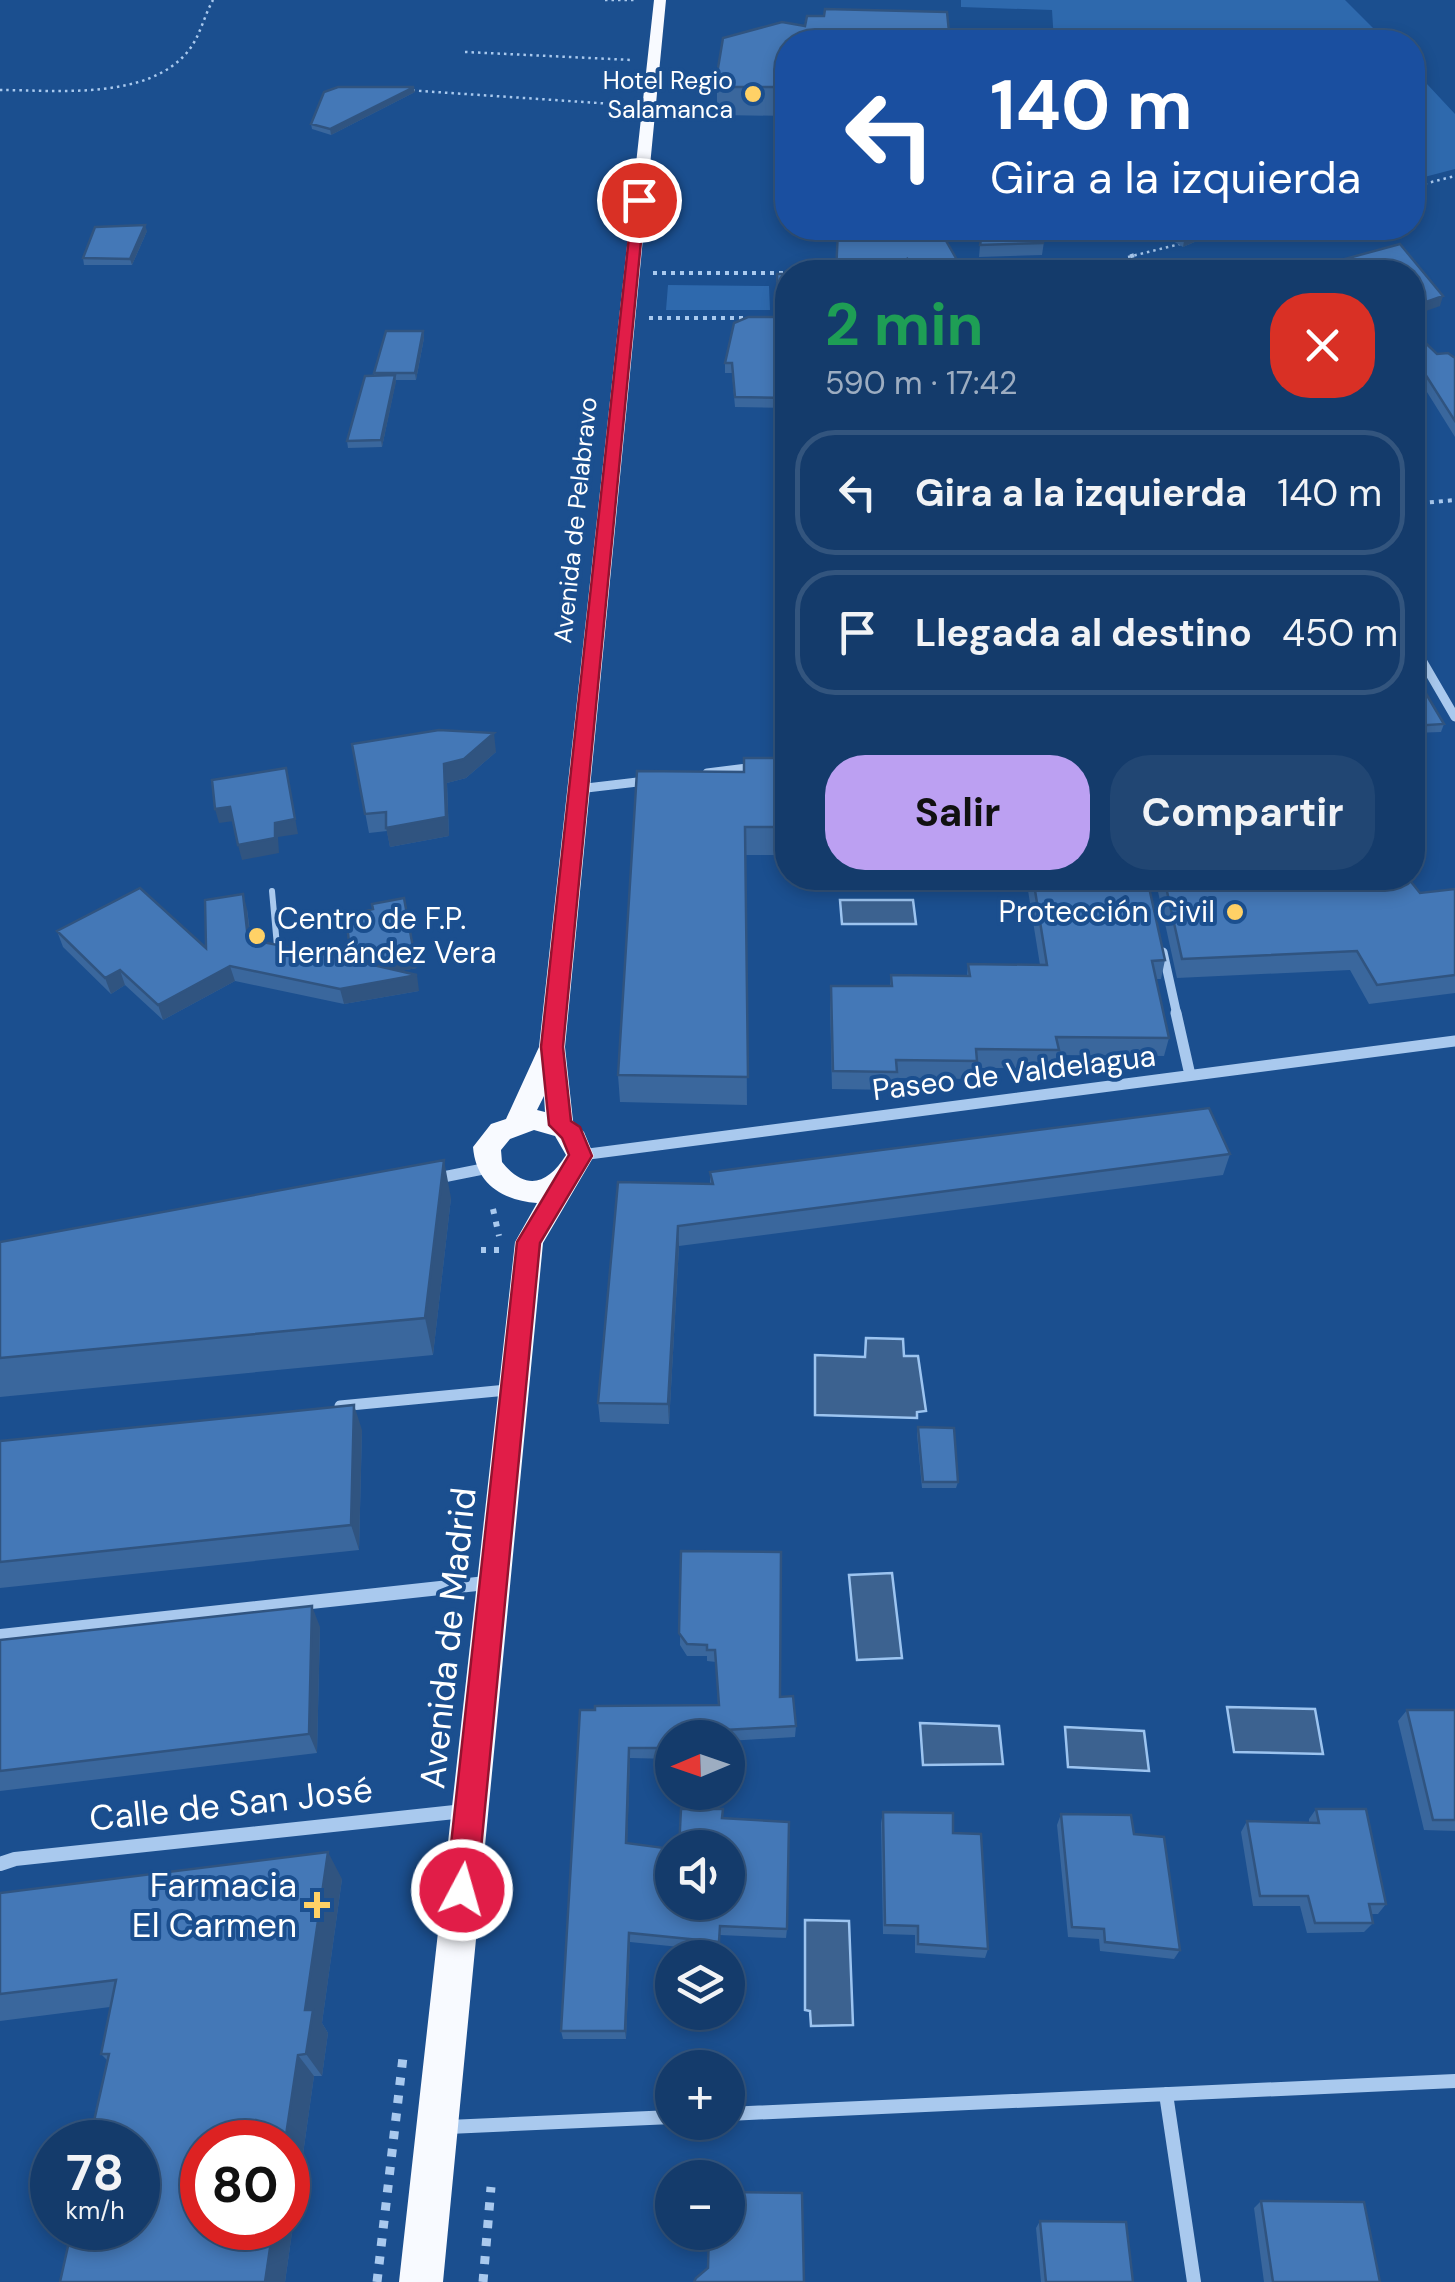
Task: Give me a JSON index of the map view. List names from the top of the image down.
{
  "streets": {
    "highway": ["Avenida de Pelabravo", "Avenida de Madrid"],
    "street": ["Paseo de Valdelagua", "Calle de San José"]
  },
  "crossings": [
    ["Avenida de Pelabravo", "Paseo de Valdelagua"],
    ["Avenida de Pelabravo", "Avenida de Madrid"],
    ["Paseo de Valdelagua", "Avenida de Madrid"],
    ["Avenida de Madrid", "Calle de San José"]
  ],
  "places": {
    "other": ["Hotel Regio Salamanca", "Protección Civil", "Centro de F.P. Hernández Vera"],
    "health": ["Farmacia El Carmen"]
  },
  "north": "left",
  "page": {
    "turn": ["140 m", "Gira a la izquierda"],
    "heading": ["2 min", "590 m · 17:42"],
    "list": [
      {
        "name": "Gira a la izquierda",
        "value": "140 m"
      },
      {
        "name": "Llegada al destino",
        "value": "450 m"
      }
    ],
    "buttons": ["Salir", "Compartir"],
    "map_buttons": ["+", "−"],
    "speed": "78 km/h",
    "limit": "80"
  }
}
